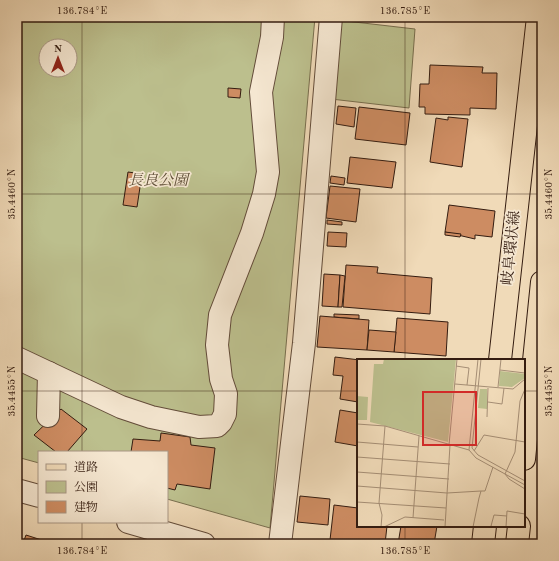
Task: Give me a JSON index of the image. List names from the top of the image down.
{
  "streets": {
    "main road": ["岐阜環状線"]
  },
  "parks": ["長良公園"],
  "legend": ["道路", "公園", "建物"],
  "north": "top",
  "coordinates": [
    "136.784°E",
    "136.785°E",
    "35.4460°N",
    "35.4455°N"
  ]
}
